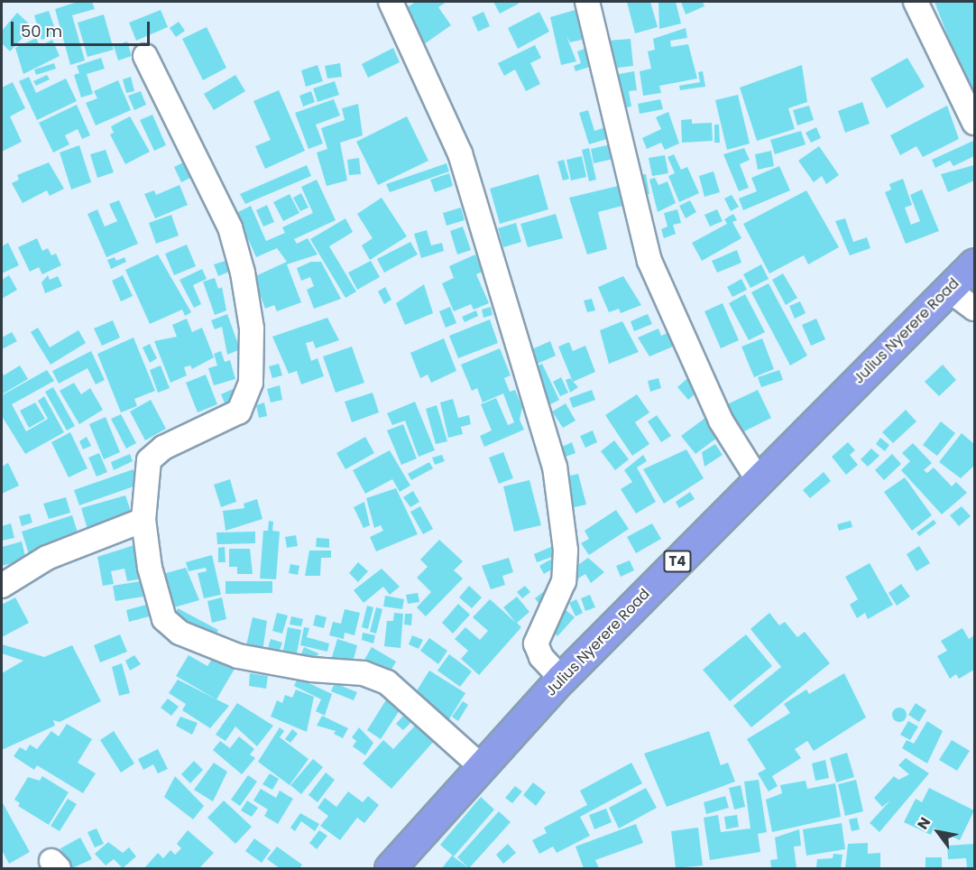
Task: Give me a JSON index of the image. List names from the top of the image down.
{
  "streets": {
    "highway": ["Julius Nyerere Road", "T4"]
  },
  "scale_bar": "50 m",
  "north": "top left"
}
